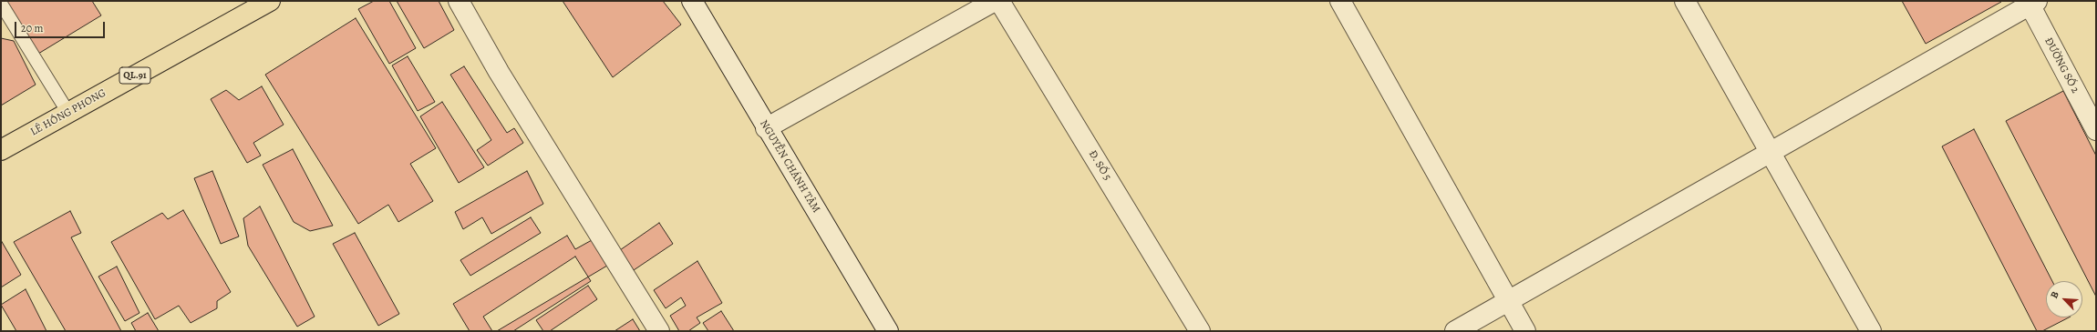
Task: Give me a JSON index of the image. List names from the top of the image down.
{
  "streets": {
    "highway": ["QL.91", "LÊ HỒNG PHONG"],
    "street": ["ĐƯỜNG SỐ 2", "Đ. SỐ 5", "NGUYỄN CHÁNH TÂM"]
  },
  "scale_bar": "20 m",
  "north": "top left"
}
